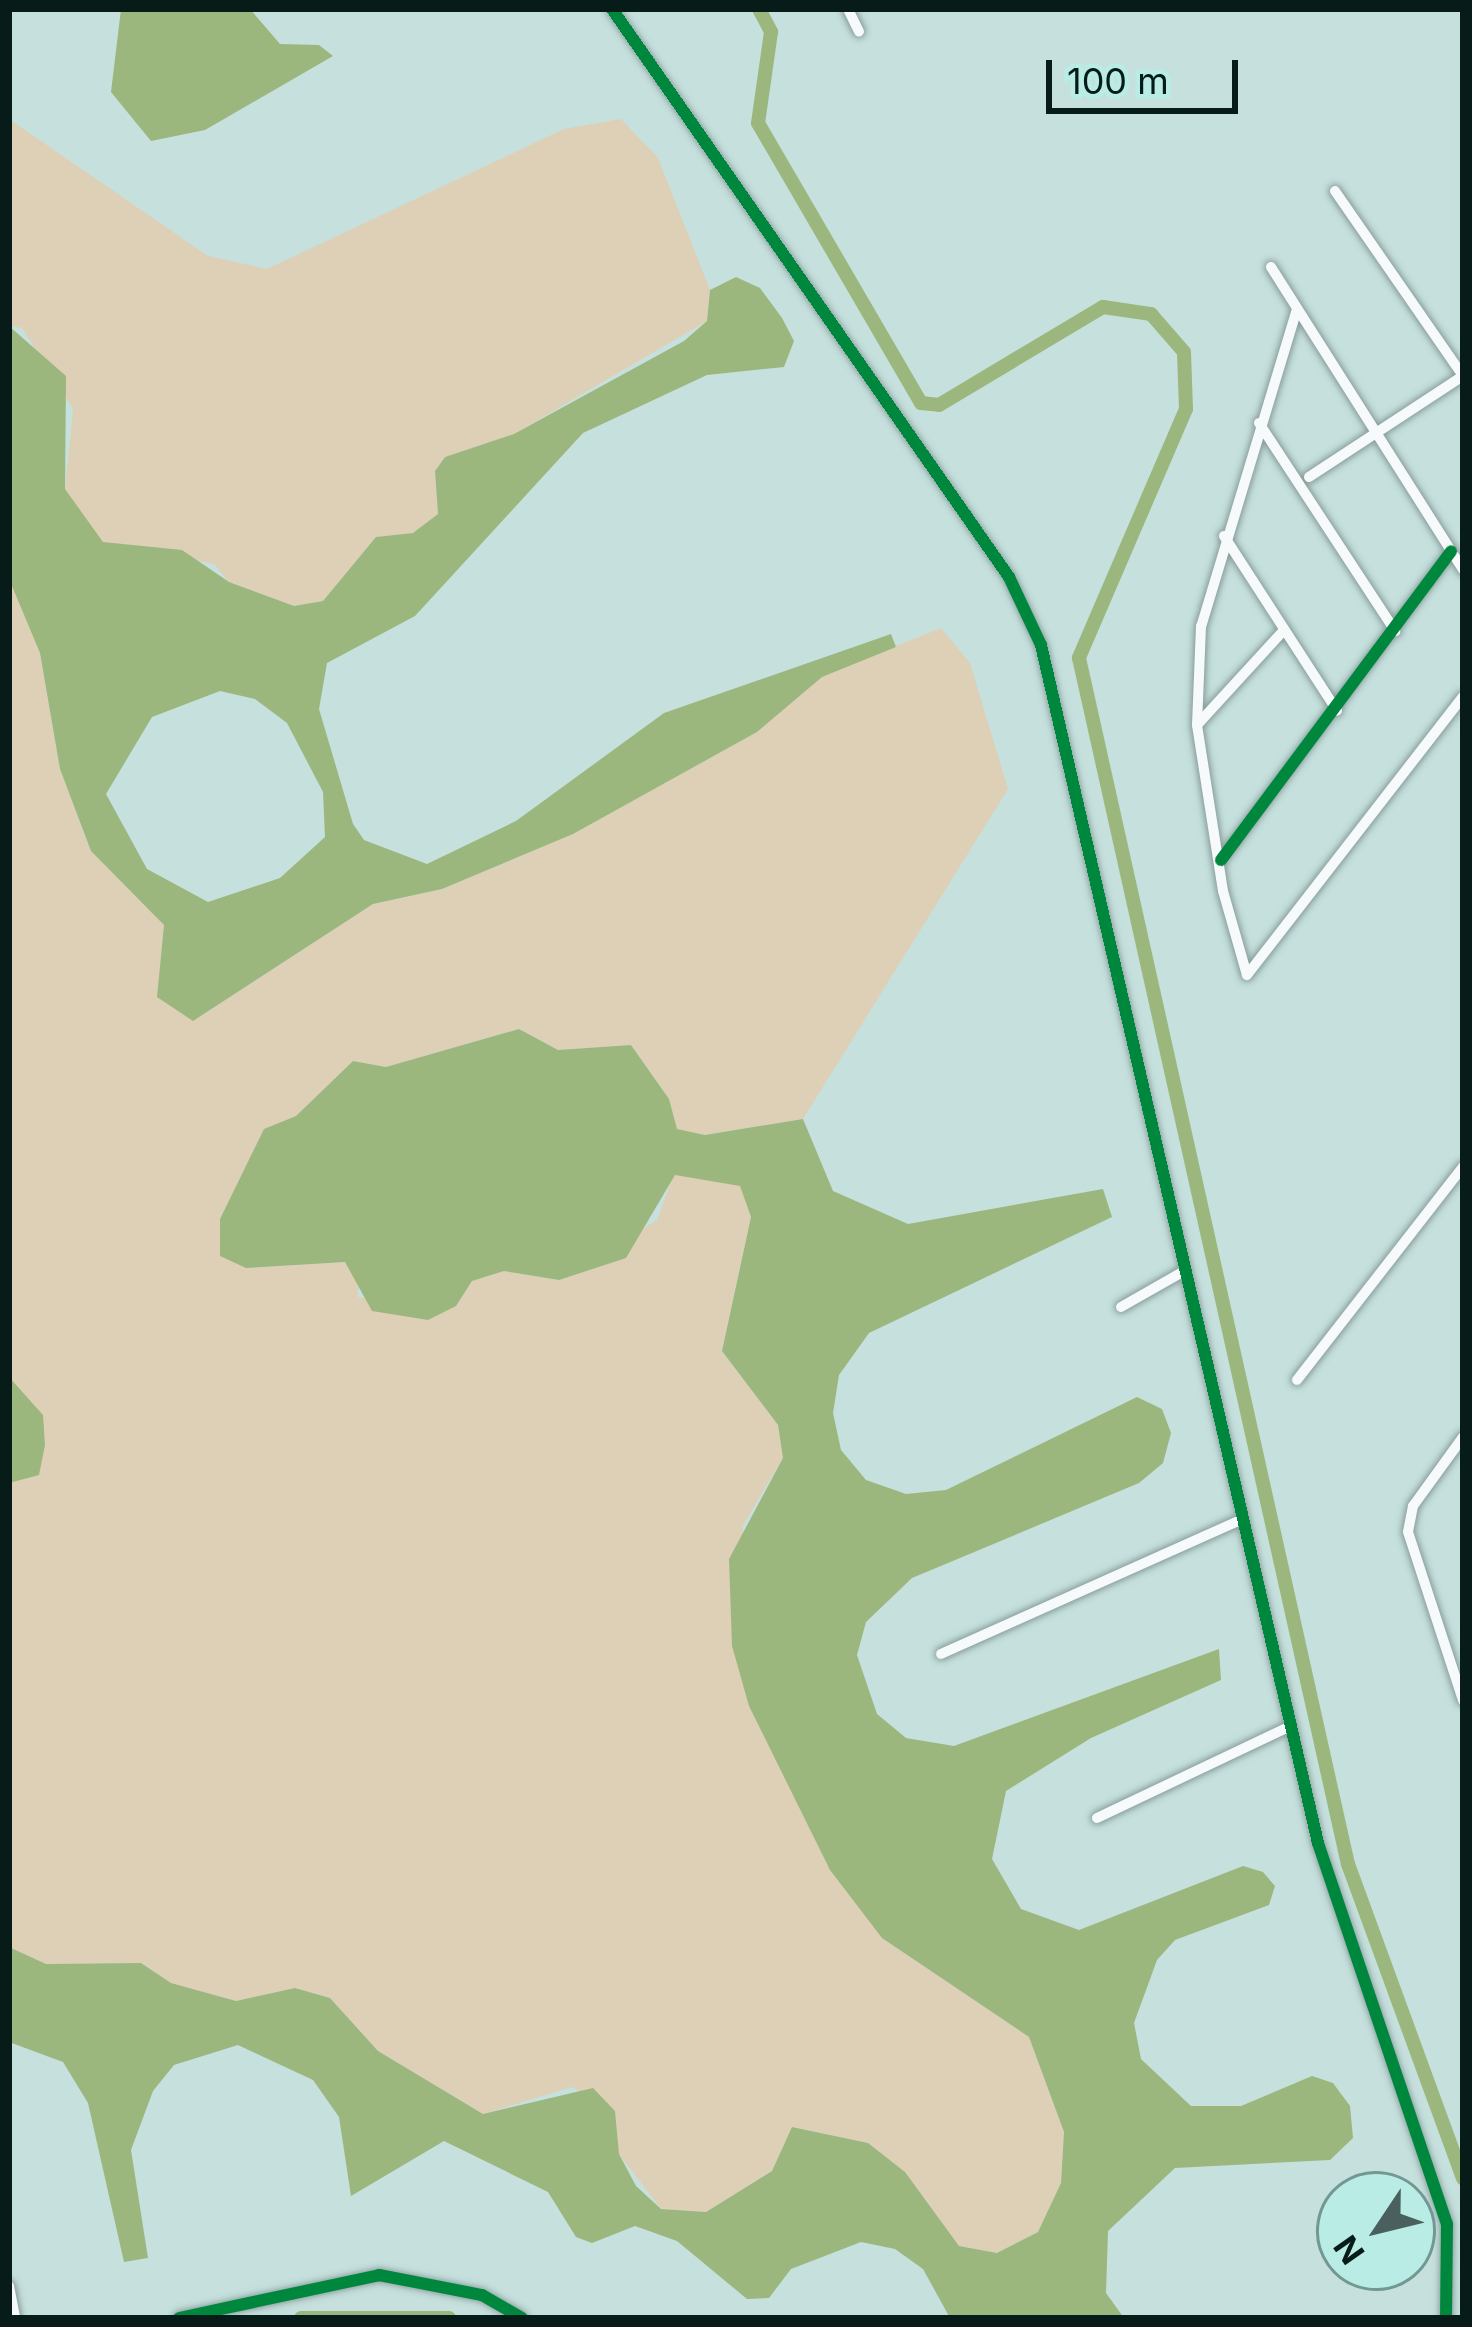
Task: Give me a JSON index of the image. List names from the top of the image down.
{
  "scale_bar": "100 m",
  "north": "bottom left"
}
